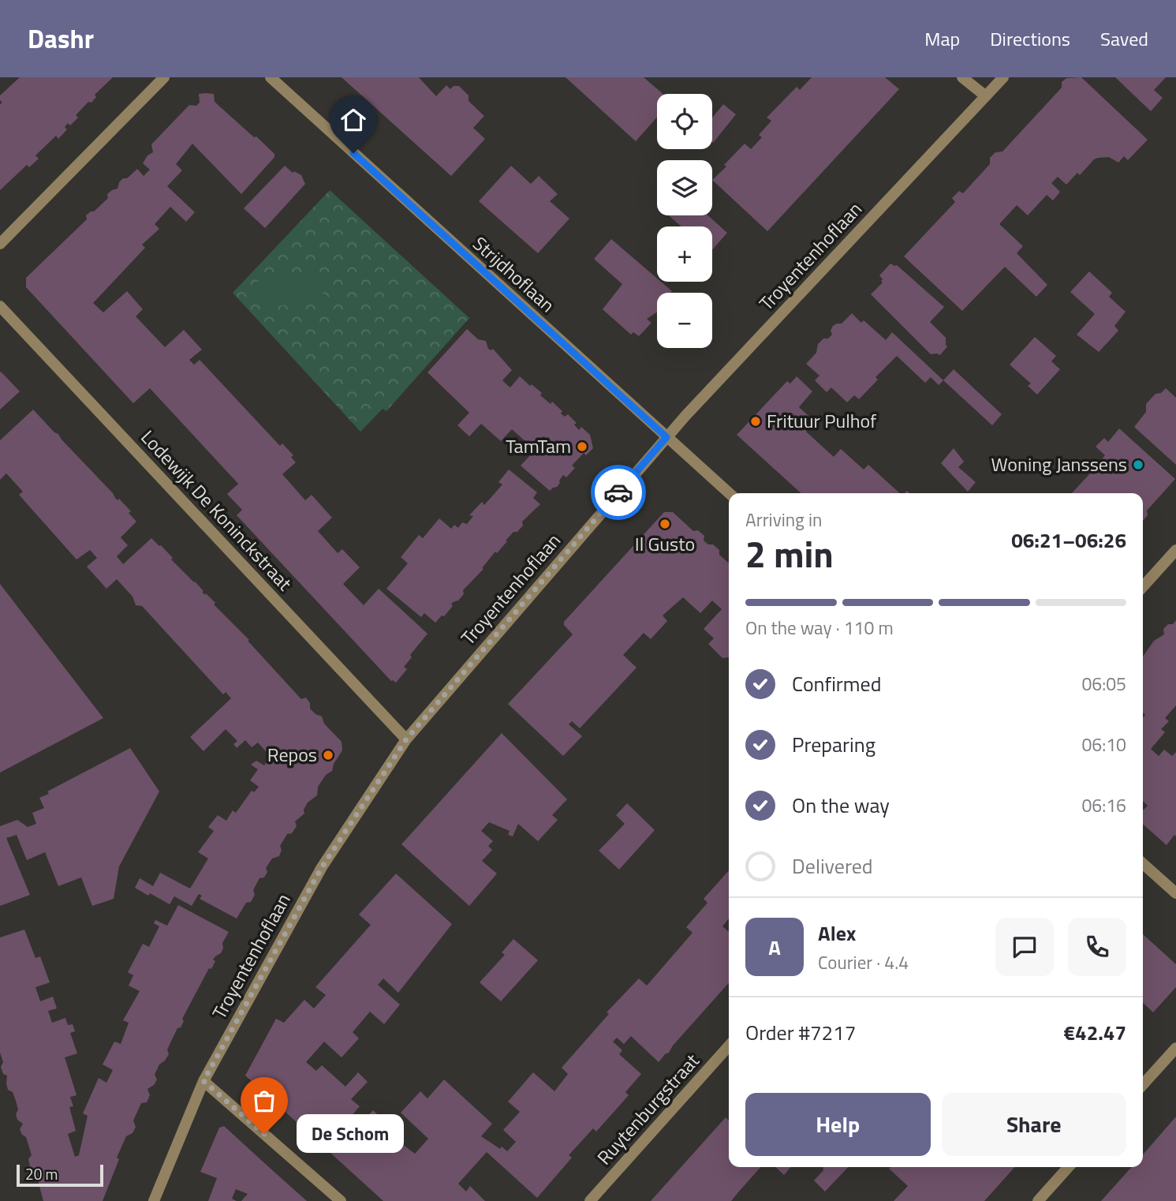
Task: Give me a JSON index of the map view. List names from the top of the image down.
{
  "streets": {
    "street": [
      "Troyentenhoflaan",
      "Strijdhoflaan",
      "Lodewijk De Koninckstraat",
      "Ruytenburgstraat"
    ]
  },
  "crossings": [
    ["Troyentenhoflaan", "Strijdhoflaan"],
    ["Troyentenhoflaan", "Lodewijk De Koninckstraat"]
  ],
  "places": [
    "Frituur Pulhof",
    "TamTam",
    "Woning Janssens",
    "Il Gusto",
    "Repos",
    "De Schom"
  ],
  "scale_bar": "20 m",
  "page": {
    "header": "Dashr",
    "nav": ["Map", "Directions", "Saved"],
    "map_buttons": ["+", "−"],
    "heading": ["2 min", "Arriving in", "06:21–06:26"],
    "panel": [
      "Alex",
      "Courier · 4.4",
      "Order #7217",
      "€42.47"
    ],
    "bar": "On the way · 110 m",
    "list": [
      ["Confirmed", "06:05"],
      ["Preparing", "06:10"],
      ["On the way", "06:16"],
      "Delivered"
    ],
    "round": "A",
    "buttons": ["Help", "Share"],
    "bubble": "De Schom",
    "scale": "20 m"
  }
}
